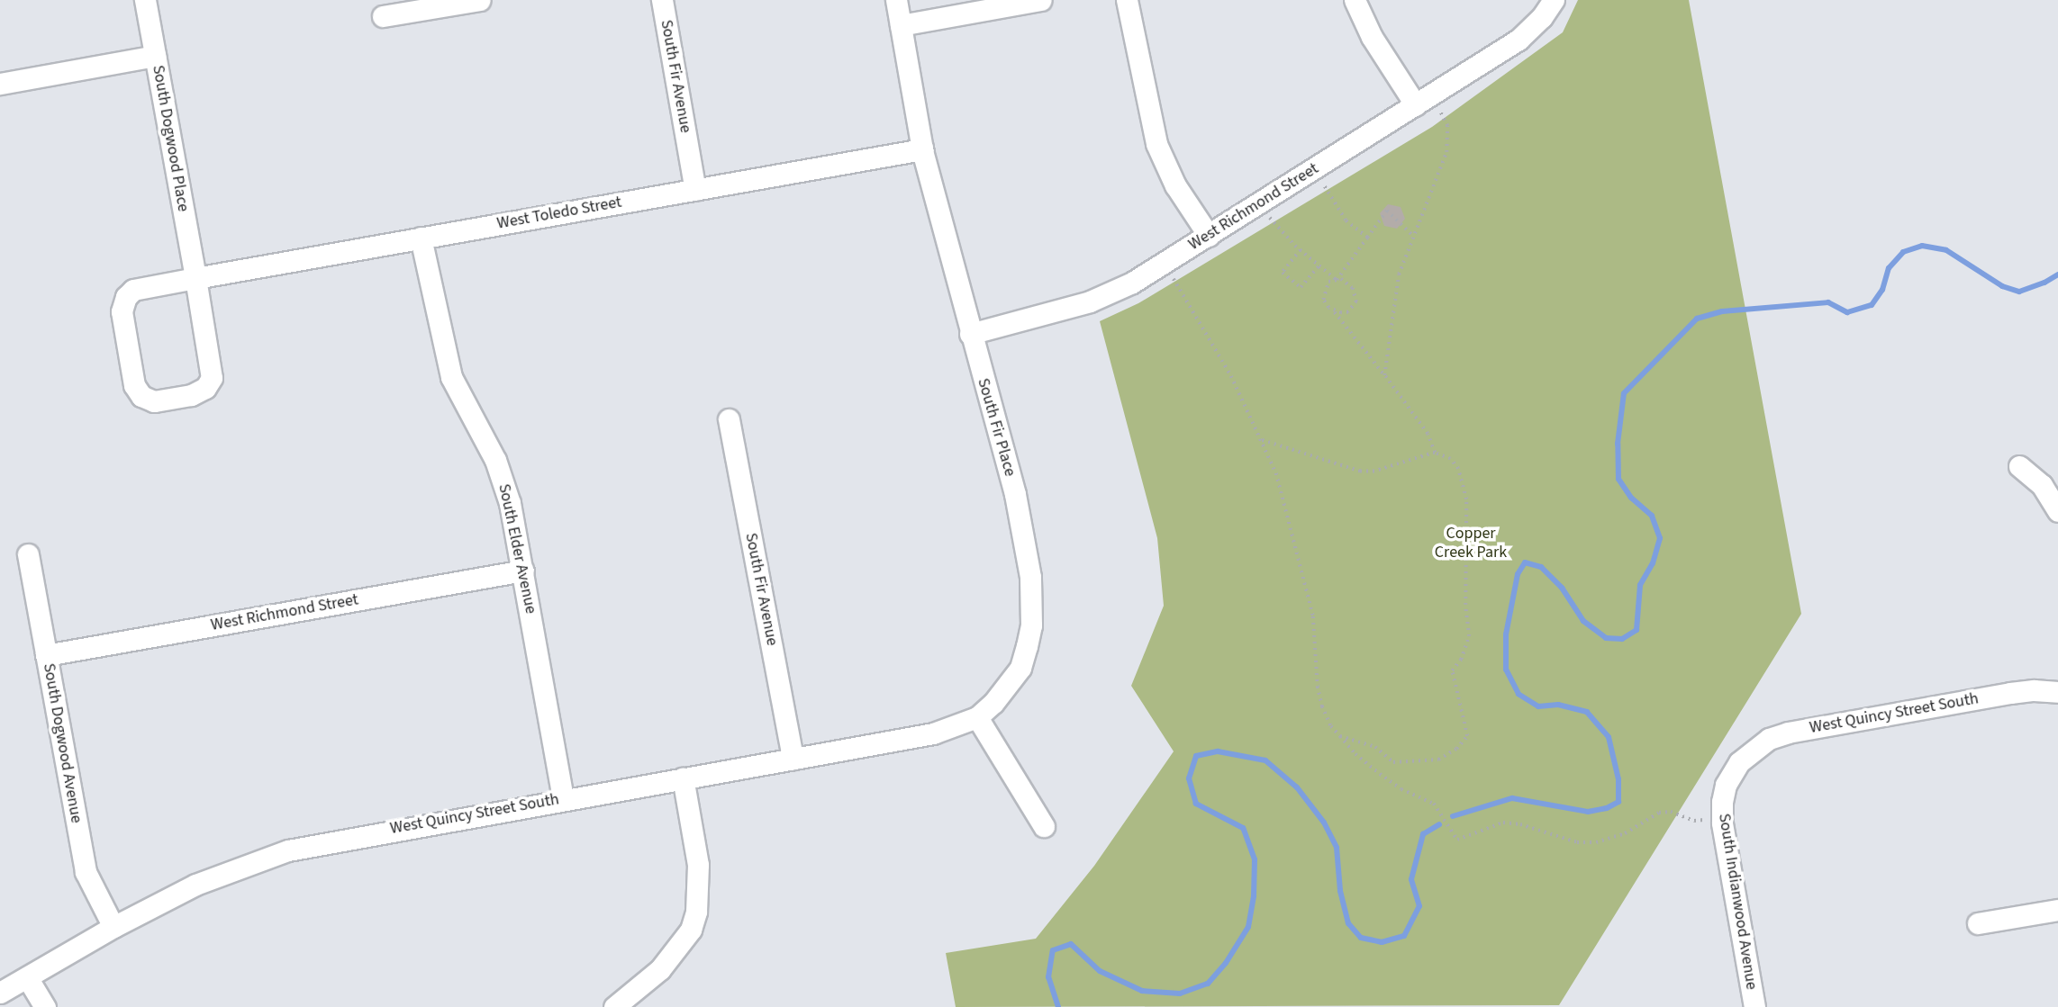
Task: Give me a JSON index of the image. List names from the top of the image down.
{
  "streets": {
    "street": [
      "South Fir Avenue",
      "South Dogwood Place",
      "West Richmond Street",
      "West Toledo Street",
      "South Fir Place",
      "South Elder Avenue",
      "West Quincy Street South",
      "South Dogwood Avenue",
      "South Indianwood Avenue"
    ]
  },
  "crossings": [
    ["South Fir Avenue", "West Toledo Street"],
    ["South Fir Avenue", "West Quincy Street South"],
    ["South Dogwood Place", "West Toledo Street"],
    ["West Richmond Street", "South Fir Place"],
    ["West Richmond Street", "South Elder Avenue"],
    ["West Richmond Street", "South Dogwood Avenue"],
    ["West Toledo Street", "South Fir Place"],
    ["West Toledo Street", "South Elder Avenue"],
    ["South Fir Place", "West Quincy Street South"],
    ["South Elder Avenue", "West Quincy Street South"],
    ["West Quincy Street South", "South Dogwood Avenue"],
    ["West Quincy Street South", "South Indianwood Avenue"]
  ],
  "parks": ["Copper Creek Park"]
}
